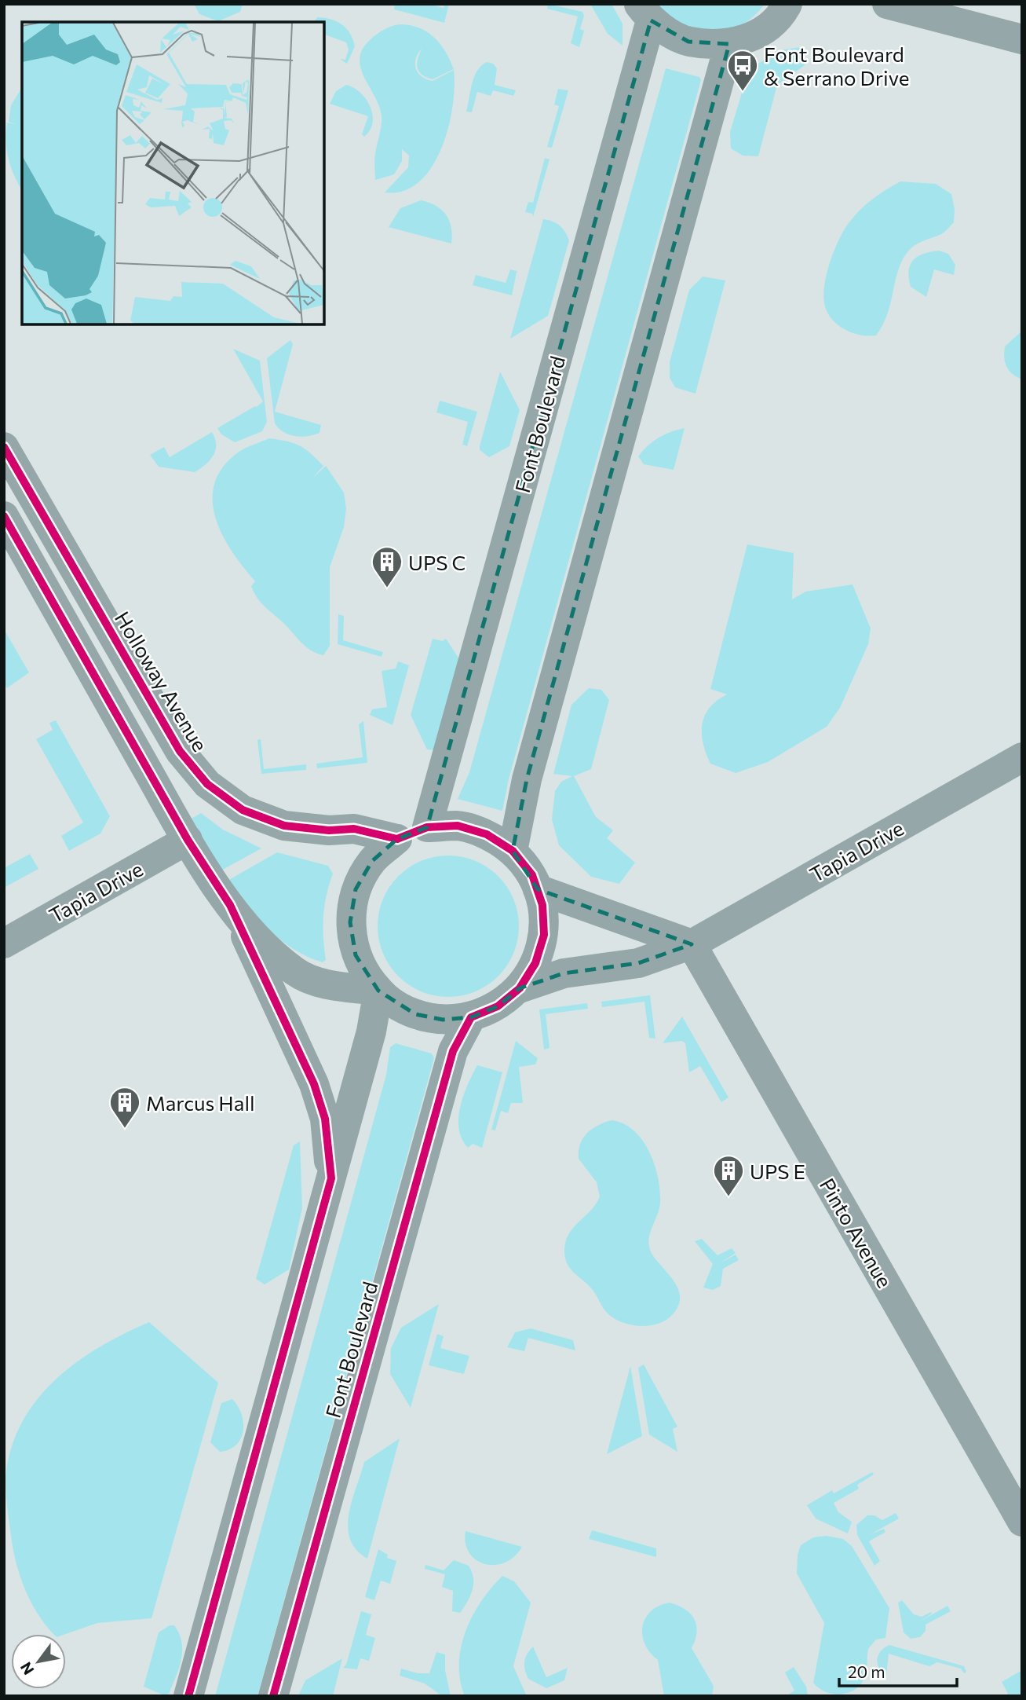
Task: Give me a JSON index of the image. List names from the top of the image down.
{
  "streets": {
    "street": [
      "Font Boulevard",
      "Holloway Avenue",
      "Tapia Drive",
      "Pinto Avenue"
    ]
  },
  "crossings": [
    ["Font Boulevard", "Holloway Avenue"],
    ["Font Boulevard", "Tapia Drive"],
    ["Holloway Avenue", "Tapia Drive"],
    ["Tapia Drive", "Pinto Avenue"]
  ],
  "places": {
    "bus stop": ["Font Boulevard & Serrano Drive"],
    "building": ["UPS C", "Marcus Hall", "UPS E"]
  },
  "scale_bar": "20 m",
  "north": "bottom left"
}
